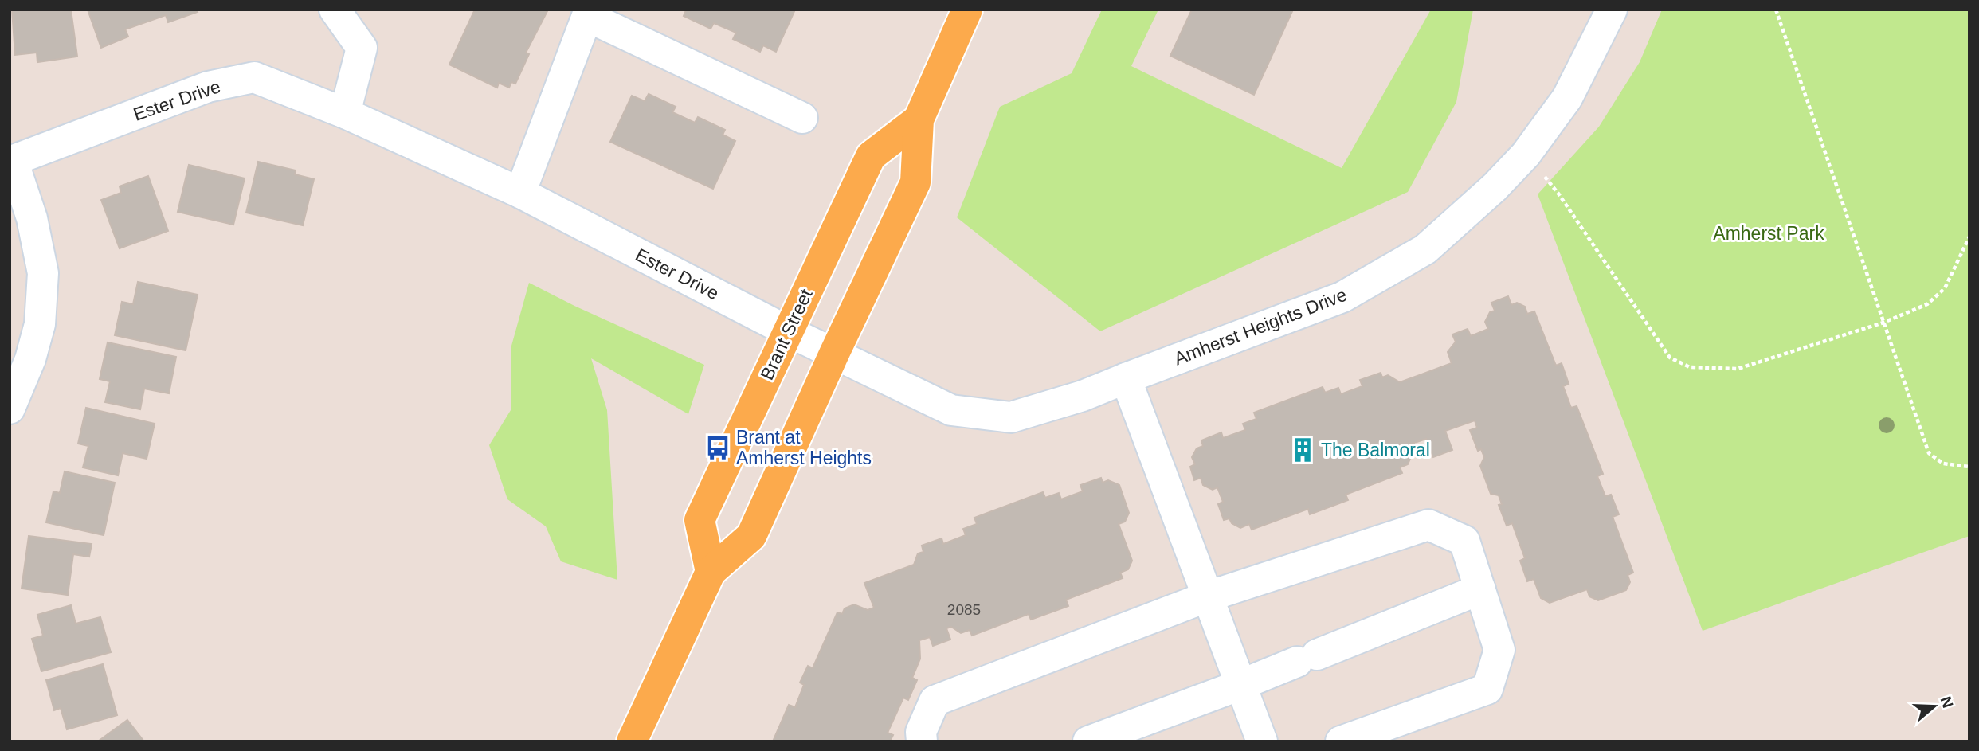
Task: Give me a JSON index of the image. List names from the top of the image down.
{
  "streets": {
    "main road": ["Brant Street"],
    "street": ["Ester Drive", "Amherst Heights Drive"]
  },
  "crossings": [
    ["Ester Drive", "Amherst Heights Drive"],
    ["Ester Drive", "Brant Street"],
    ["Amherst Heights Drive", "Brant Street"]
  ],
  "parks": ["Amherst Park"],
  "places": {
    "bus stop": ["Brant at Amherst Heights"],
    "building": ["The Balmoral"]
  },
  "house_numbers": ["2085"],
  "north": "right"
}
